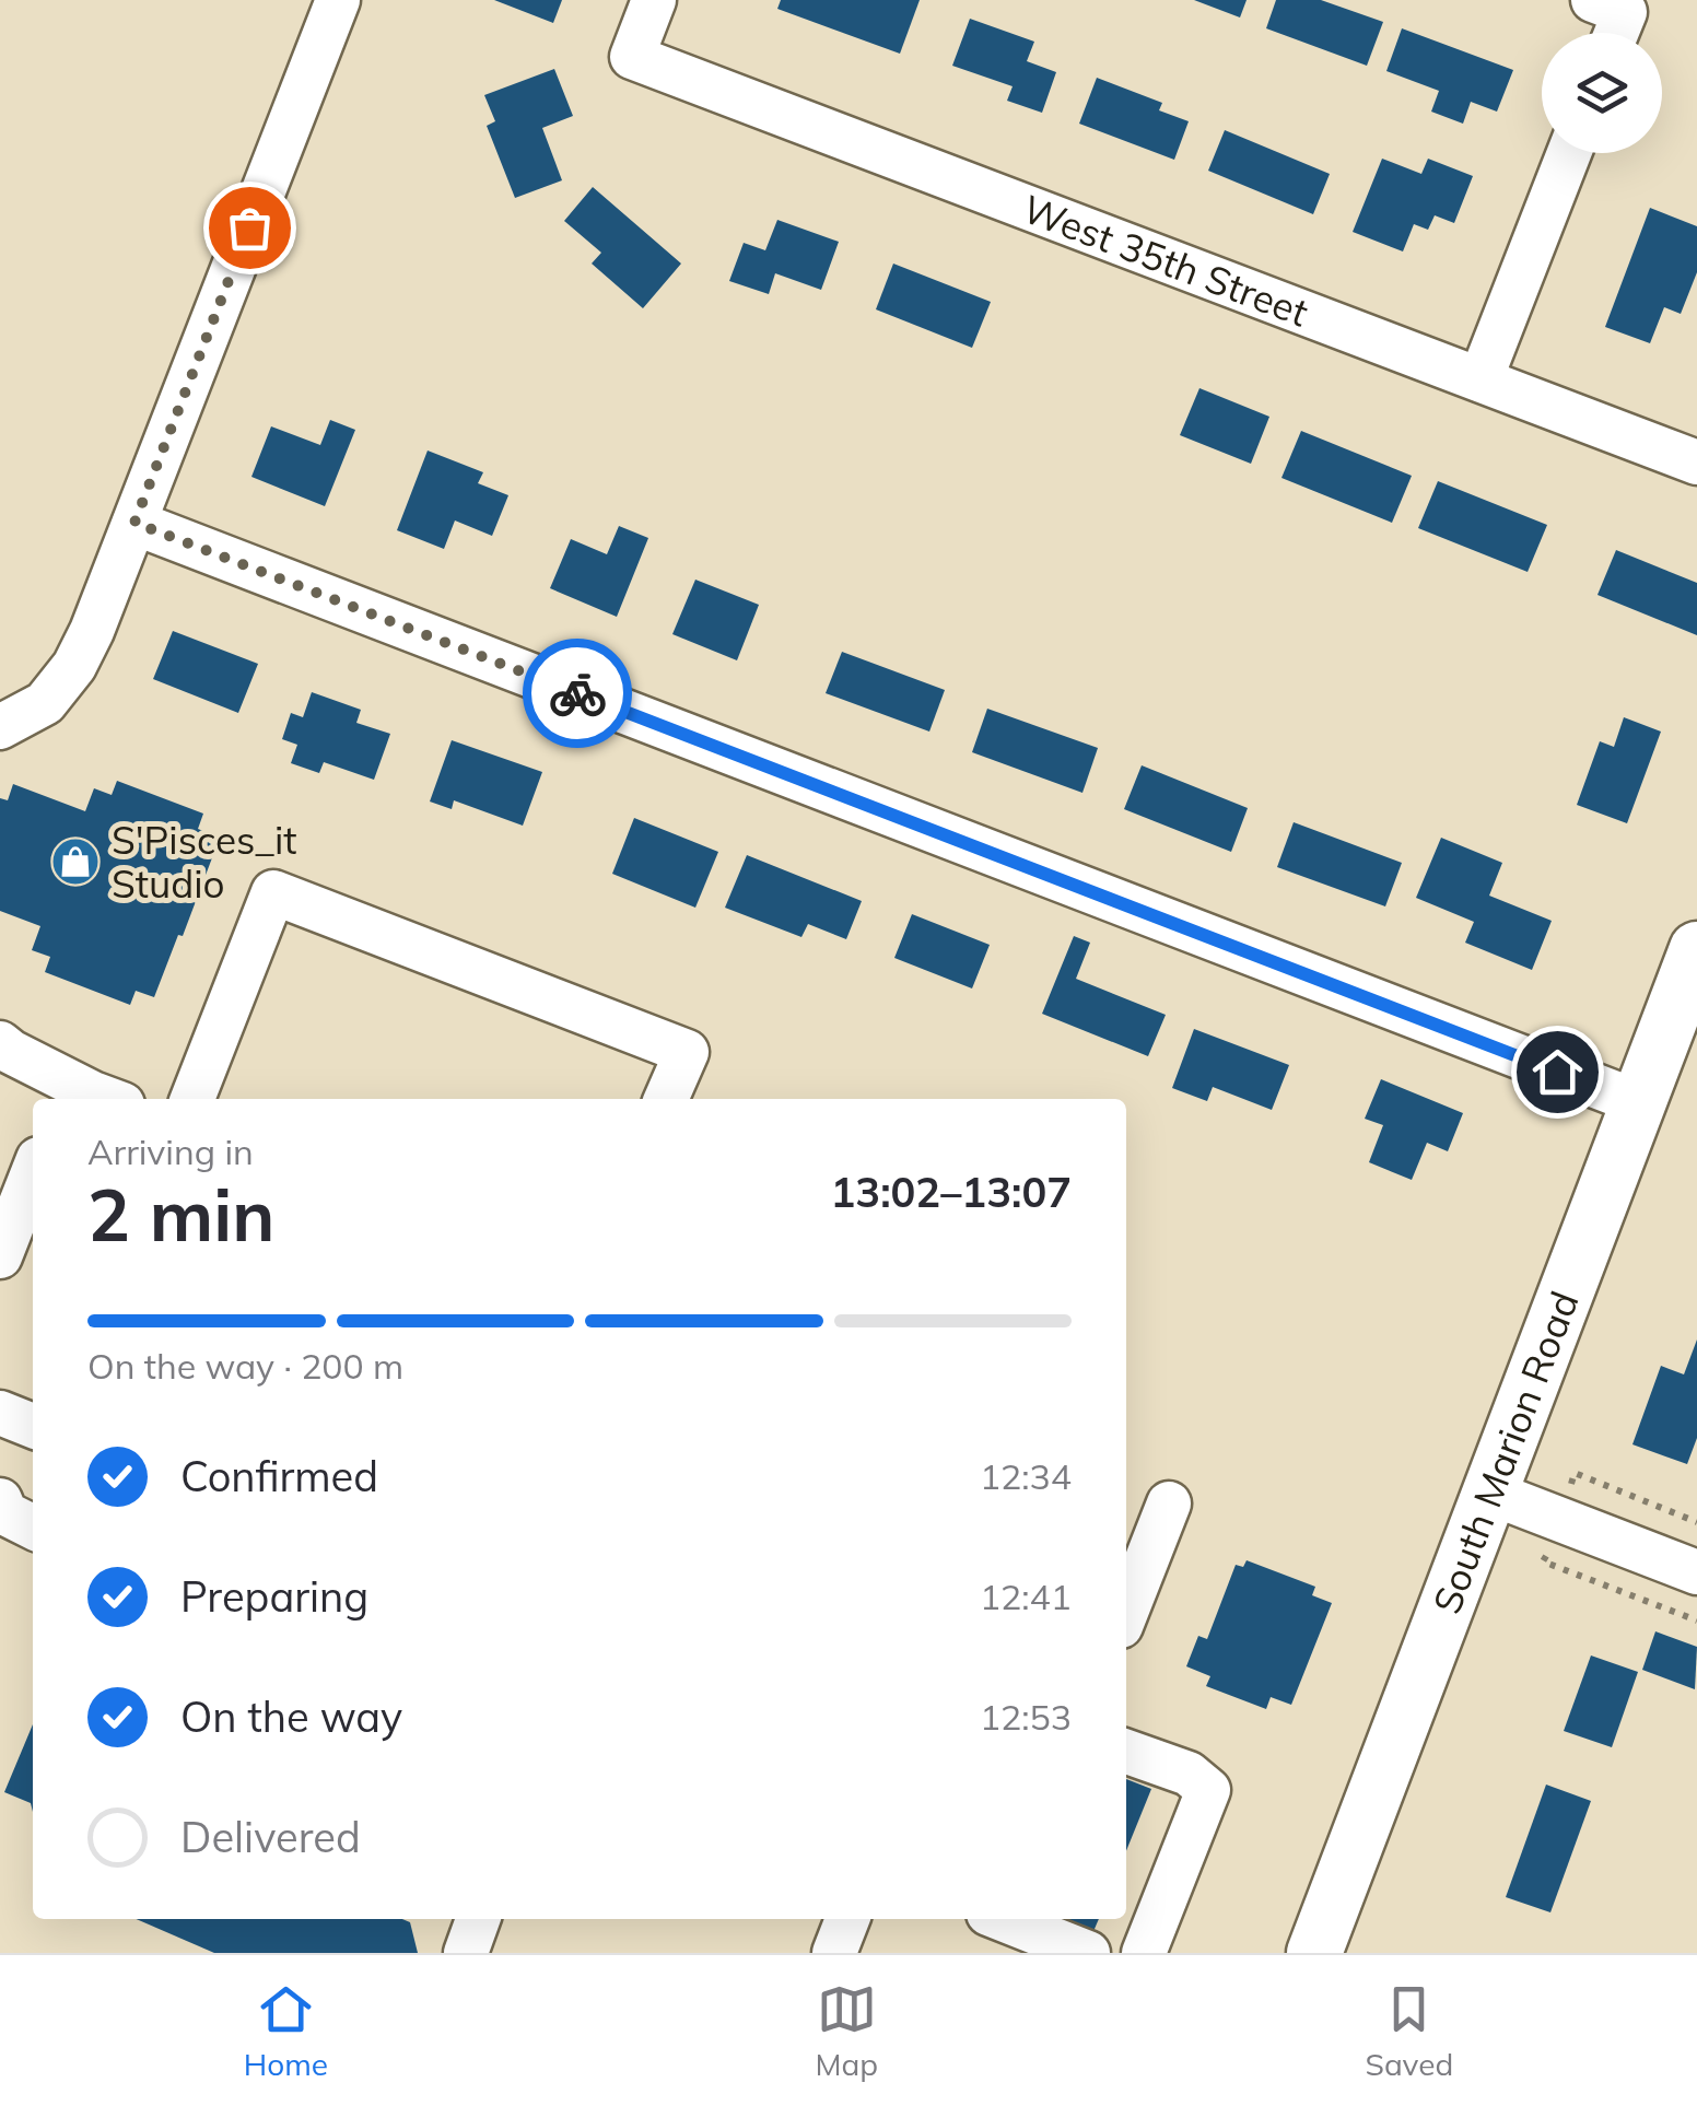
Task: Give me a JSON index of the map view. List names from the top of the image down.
{
  "streets": {
    "main road": ["South Marion Road"],
    "street": ["West 35th Street"]
  },
  "places": {
    "shop": ["S'Pisces_it Studio"]
  },
  "page": {
    "heading": ["2 min", "Arriving in", "13:02–13:07"],
    "bar": "On the way · 200 m",
    "list": [
      ["Confirmed", "12:34"],
      ["Preparing", "12:41"],
      ["On the way", "12:53"],
      "Delivered"
    ],
    "tabs": ["Home", "Map", "Saved"]
  }
}
